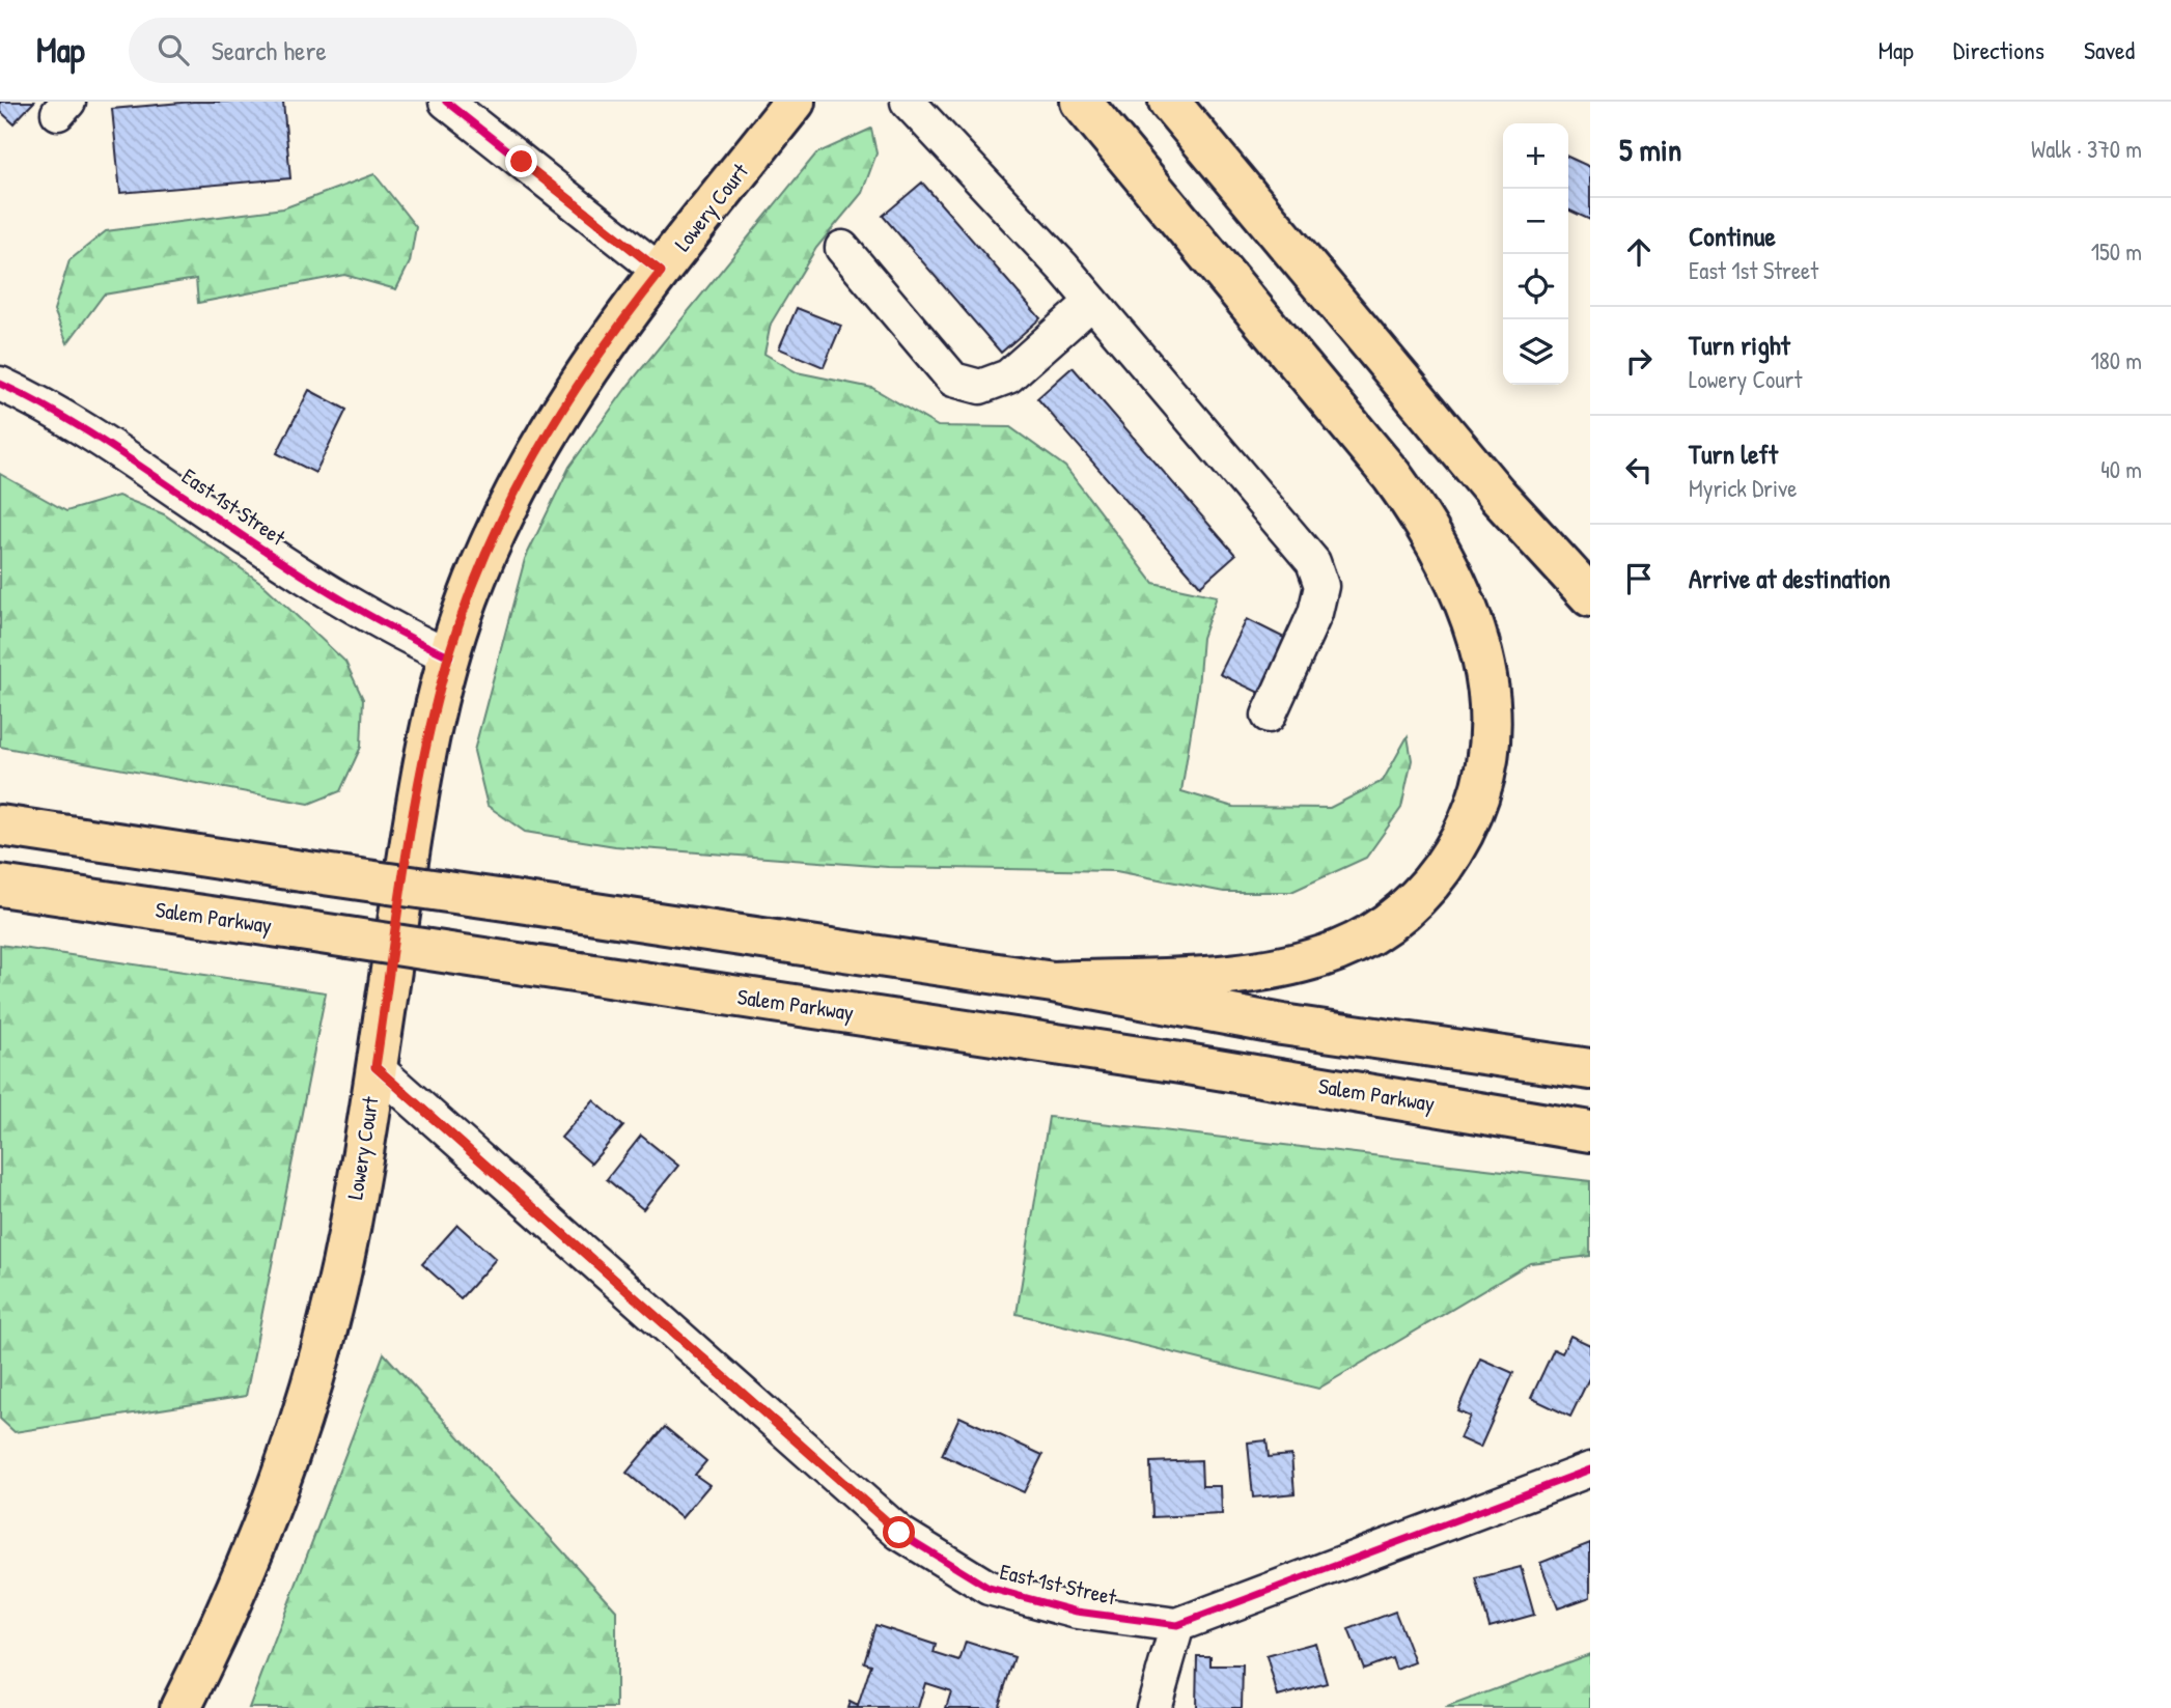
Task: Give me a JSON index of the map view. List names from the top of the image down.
{
  "streets": {
    "main road": ["Lowery Court", "Salem Parkway"],
    "street": ["East 1st Street"]
  },
  "crossings": [
    ["Lowery Court", "East 1st Street"]
  ],
  "page": {
    "header": "Map",
    "search": "Search here",
    "nav": ["Map", "Directions", "Saved"],
    "heading": ["5 min", "Walk · 370 m"],
    "map_buttons": ["+", "−"],
    "list": [
      ["Continue", "East 1st Street", "150 m"],
      ["Turn right", "Lowery Court", "180 m"],
      ["Turn left", "Myrick Drive", "40 m"],
      "Arrive at destination"
    ]
  }
}
